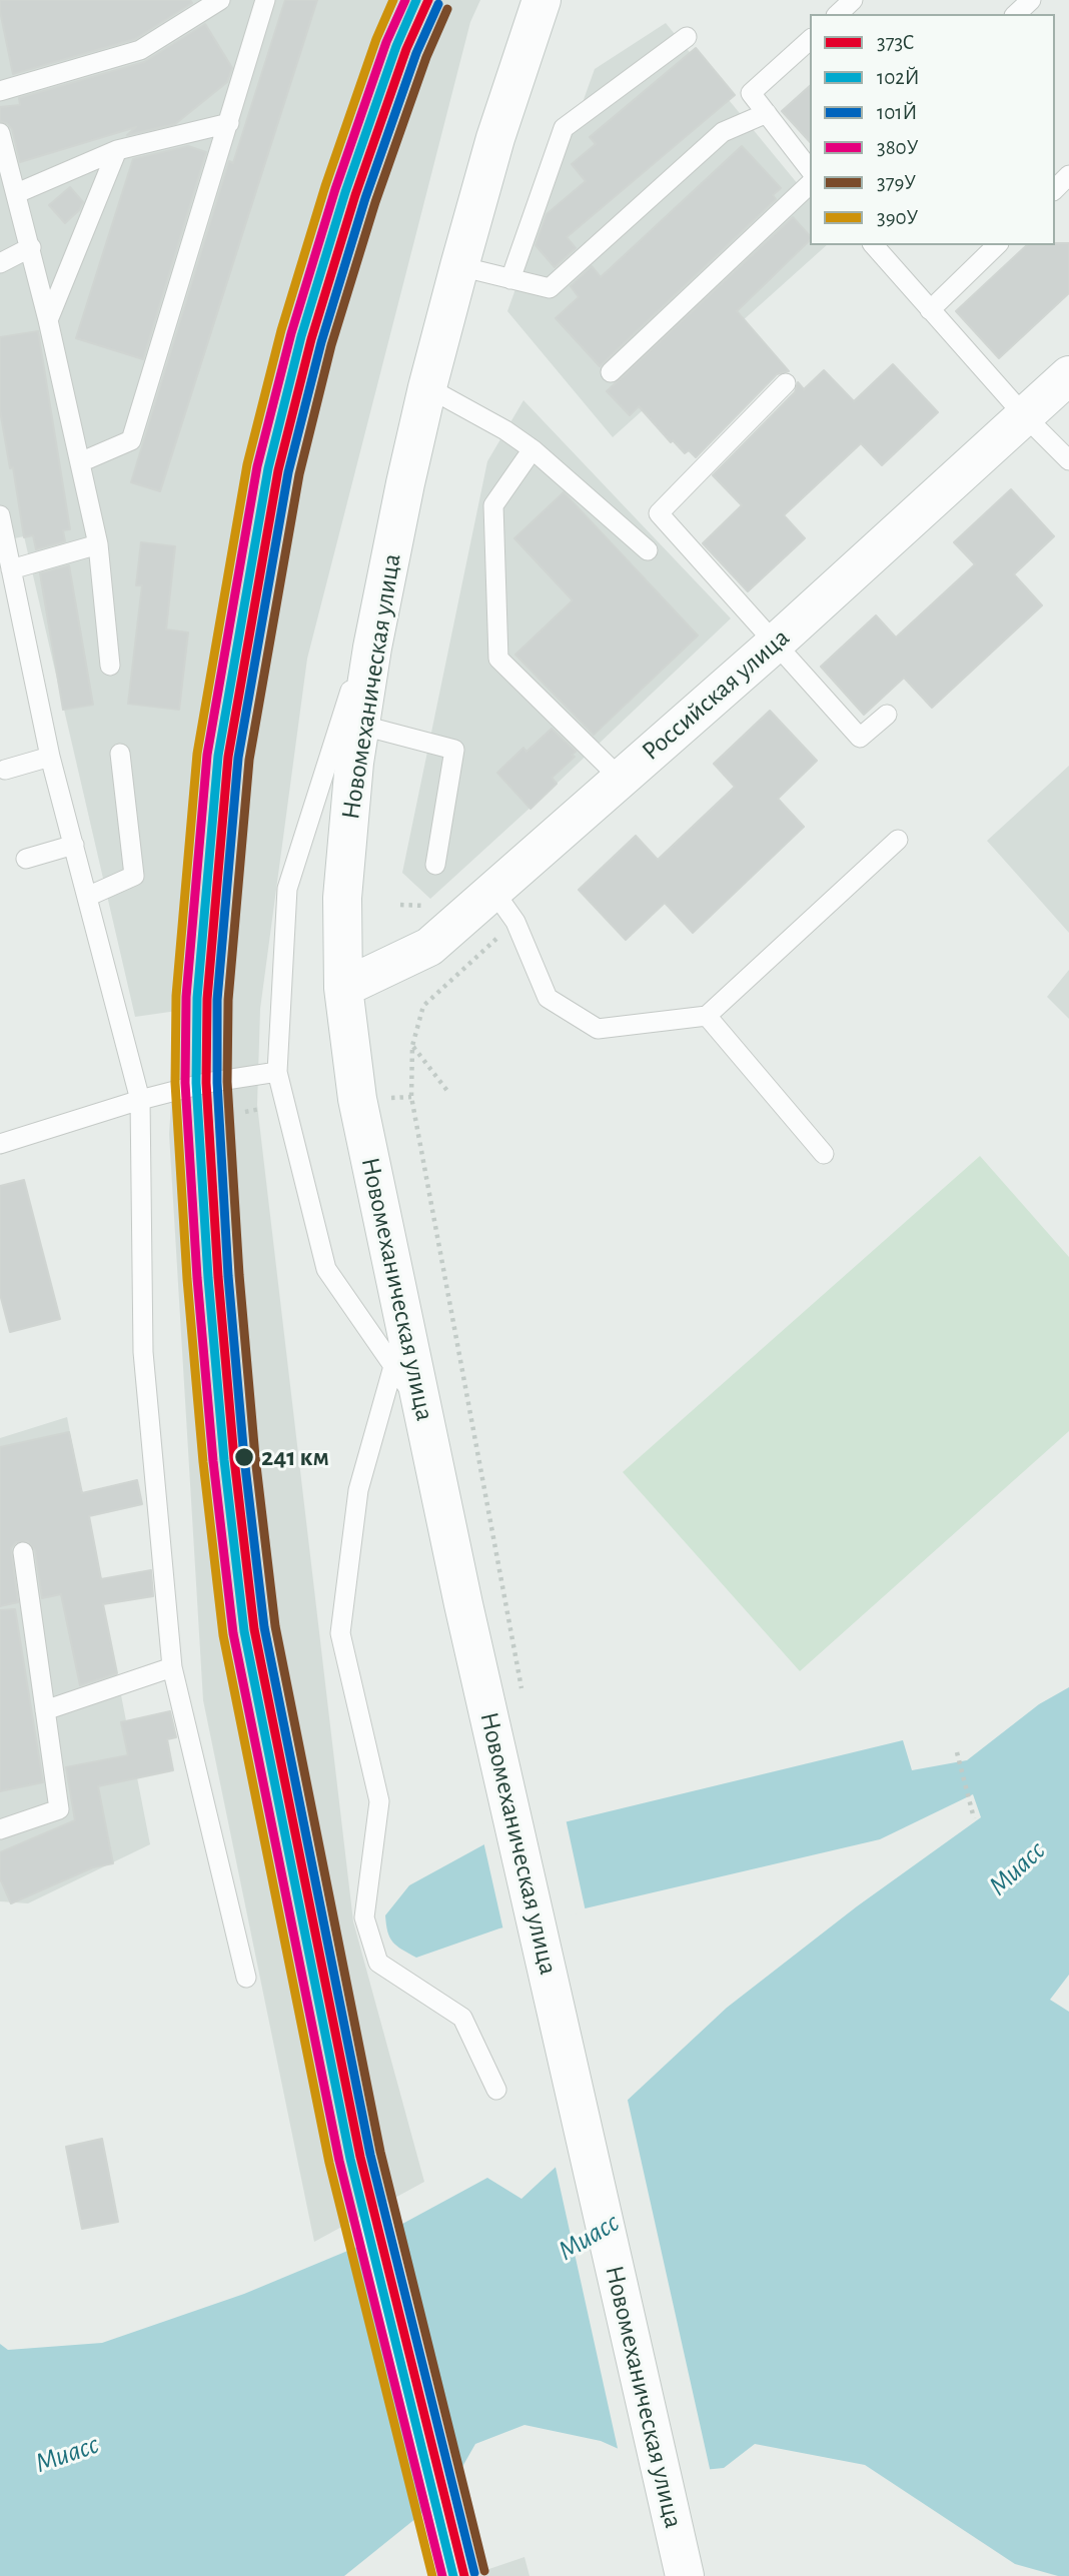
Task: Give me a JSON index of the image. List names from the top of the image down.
{
  "streets": {
    "main road": ["Новомеханическая улица", "Российская улица"]
  },
  "crossings": [
    ["Новомеханическая улица", "Российская улица"]
  ],
  "water": ["Миасс"],
  "places": ["241 км"],
  "lines": [
    "transit line 373C",
    "transit line 102Й",
    "transit line 380У",
    "transit line 390У",
    "transit line 101Й",
    "transit line 379У"
  ],
  "legend": [
    "373C",
    "102Й",
    "101Й",
    "380У",
    "379У",
    "390У"
  ]
}
